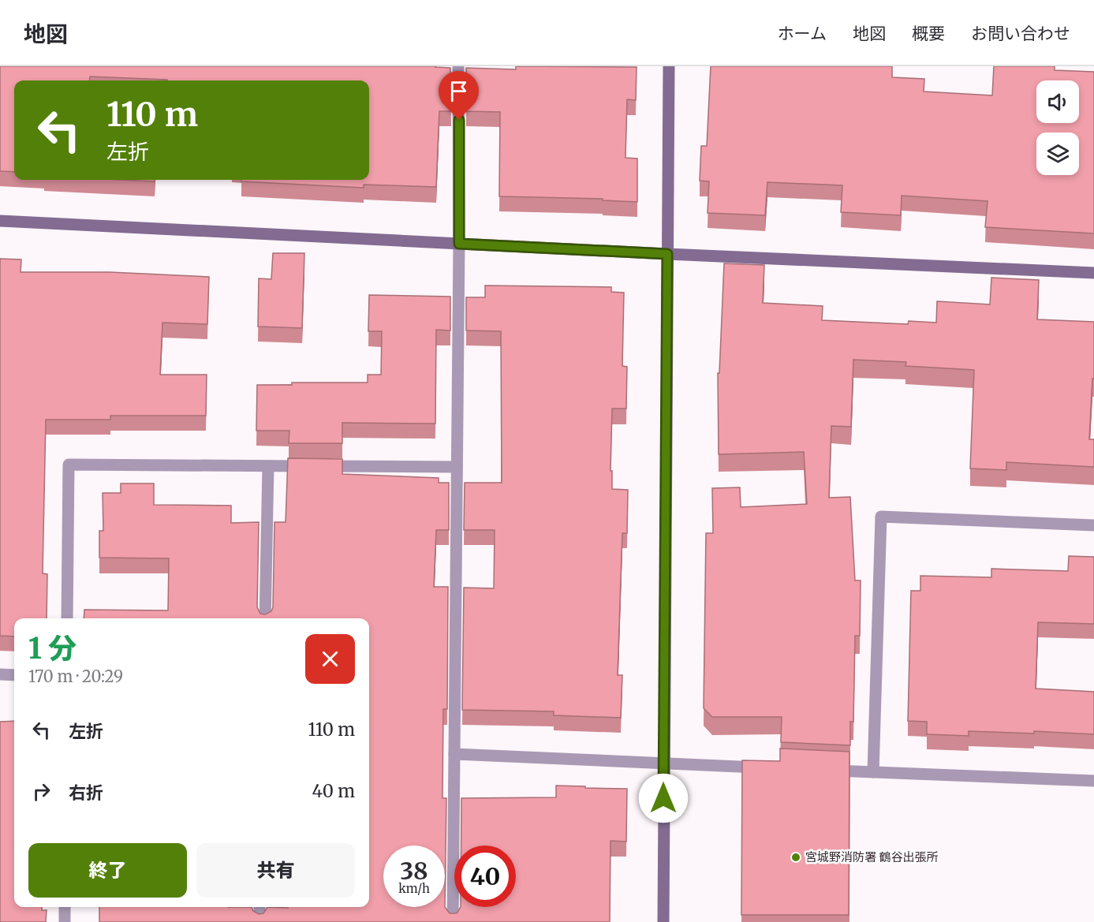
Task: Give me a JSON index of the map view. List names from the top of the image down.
{
  "places": ["宮城野消防署 鶴谷出張所"],
  "page": {
    "header": "地図",
    "nav": [
      "ホーム",
      "地図",
      "概要",
      "お問い合わせ"
    ],
    "turn": ["110 m", "左折"],
    "heading": ["1 分", "170 m · 20:29"],
    "list": [
      {
        "name": "左折",
        "value": "110 m"
      },
      {
        "name": "右折",
        "value": "40 m"
      }
    ],
    "buttons": ["終了", "共有"],
    "speed": "38 km/h",
    "limit": "40"
  }
}
